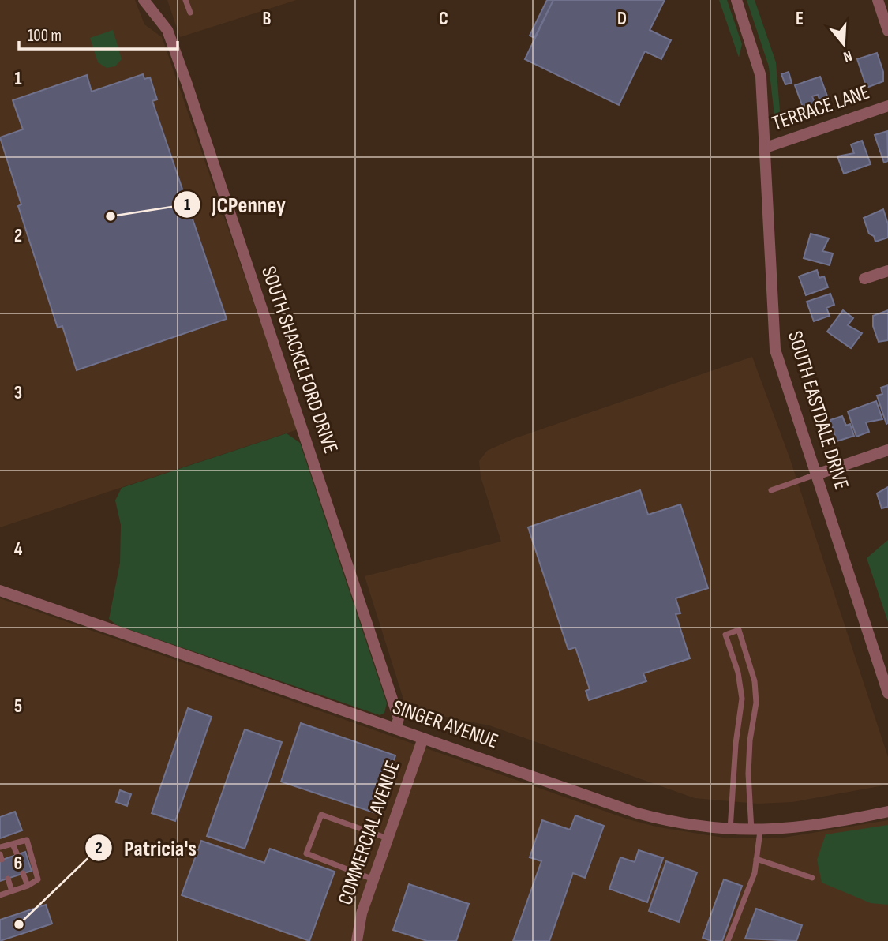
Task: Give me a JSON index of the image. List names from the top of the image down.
{
  "streets": {
    "street": [
      "TERRACE LANE",
      "SOUTH SHACKELFORD DRIVE",
      "SOUTH EASTDALE DRIVE",
      "SINGER AVENUE",
      "COMMERCIAL AVENUE"
    ]
  },
  "crossings": [
    ["TERRACE LANE", "SOUTH EASTDALE DRIVE"],
    ["SOUTH SHACKELFORD DRIVE", "SINGER AVENUE"],
    ["SINGER AVENUE", "COMMERCIAL AVENUE"]
  ],
  "places": ["JCPenney", "Patricia's"],
  "scale_bar": "100 m",
  "north": "bottom",
  "grid": {
    "columns": [
      "B",
      "C",
      "D",
      "E"
    ],
    "rows": [
      "1",
      "2",
      "3",
      "4",
      "5",
      "6"
    ]
  }
}
